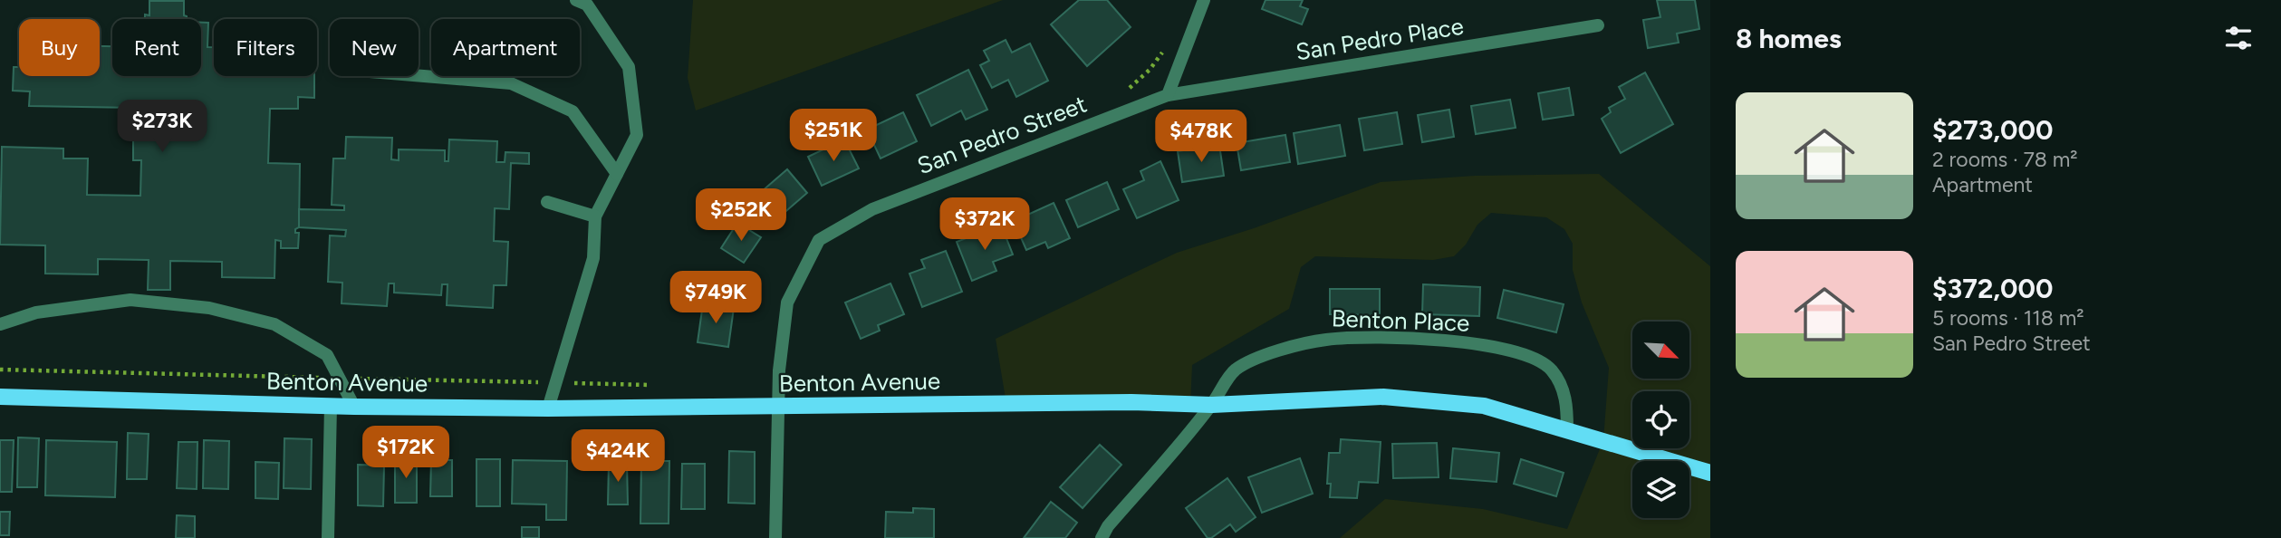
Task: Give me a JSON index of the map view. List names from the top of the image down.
{
  "streets": {
    "main road": ["Benton Avenue"],
    "street": ["San Pedro Place", "San Pedro Street", "Benton Place"]
  },
  "crossings": [
    ["San Pedro Place", "San Pedro Street"],
    ["San Pedro Street", "Benton Avenue"],
    ["Benton Place", "Benton Avenue"]
  ],
  "north": "bottom right",
  "page": {
    "heading": "8 homes",
    "chip": [
      "Buy",
      "Rent",
      "Filters",
      "New",
      "Apartment"
    ],
    "list": [
      {
        "name": "$273,000",
        "note": "2 rooms · 78 m² · Apartment"
      },
      {
        "name": "$372,000",
        "note": "5 rooms · 118 m² · San Pedro Street"
      }
    ],
    "price": [
      "$273K",
      "$251K",
      "$478K",
      "$252K",
      "$372K",
      "$749K",
      "$172K",
      "$424K"
    ]
  }
}
